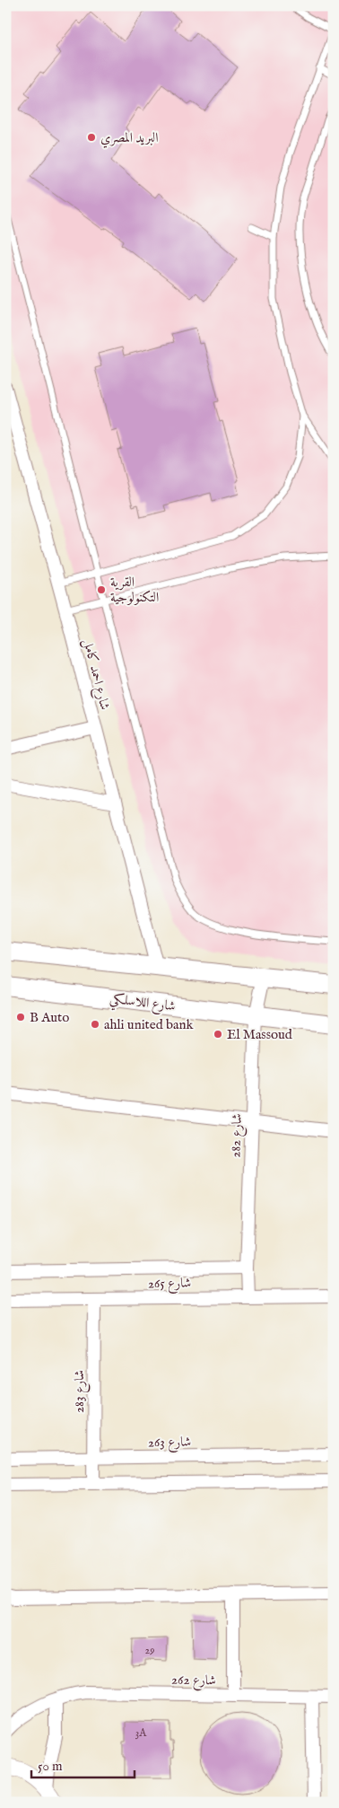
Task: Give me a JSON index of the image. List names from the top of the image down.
{
  "streets": {
    "main road": ["شارع اللاسلكي"],
    "street": [
      "شارع احمد كامل",
      "شارع 282",
      "شارع 265",
      "شارع 283",
      "شارع 263",
      "شارع 262"
    ]
  },
  "crossings": [
    ["شارع اللاسلكي", "شارع 282"],
    ["شارع 282", "شارع 265"],
    ["شارع 265", "شارع 283"],
    ["شارع 283", "شارع 263"]
  ],
  "places": [
    "البريد المصري",
    "القرية التكنولوجية",
    "B Auto",
    "ahli united bank",
    "El Massoud"
  ],
  "house_numbers": ["29", "3A"],
  "scale_bar": "50 m"
}
